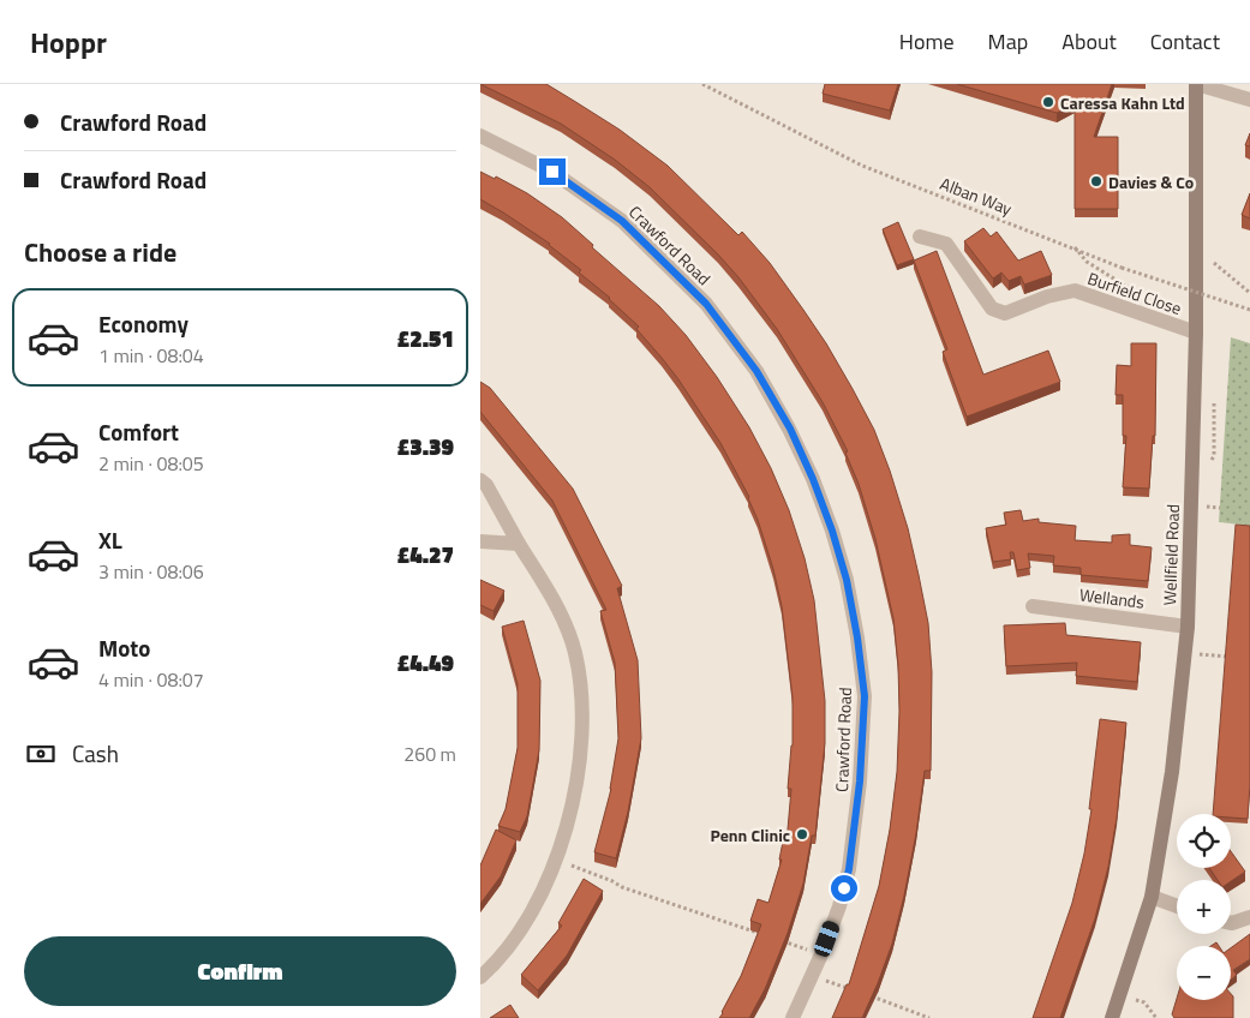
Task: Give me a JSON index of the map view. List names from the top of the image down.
{
  "streets": {
    "main road": ["Wellfield Road"],
    "street": ["Crawford Road", "Burfield Close", "Wellands"],
    "path": ["Alban Way"]
  },
  "crossings": [
    ["Burfield Close", "Wellfield Road"],
    ["Wellfield Road", "Wellands"]
  ],
  "places": ["Caressa Kahn Ltd", "Davies & Co", "Penn Clinic"],
  "page": {
    "header": "Hoppr",
    "nav": [
      "Home",
      "Map",
      "About",
      "Contact"
    ],
    "banner": ["Crawford Road", "Crawford Road"],
    "heading": "Choose a ride",
    "list": [
      {
        "name": "Economy",
        "note": "1 min · 08:04",
        "value": "£2.51"
      },
      {
        "name": "Comfort",
        "note": "2 min · 08:05",
        "value": "£3.39"
      },
      {
        "name": "XL",
        "note": "3 min · 08:06",
        "value": "£4.27"
      },
      {
        "name": "Moto",
        "note": "4 min · 08:07",
        "value": "£4.49"
      }
    ],
    "pay": ["Cash", "260 m"],
    "map_buttons": ["+", "−"],
    "buttons": "Confirm"
  }
}
